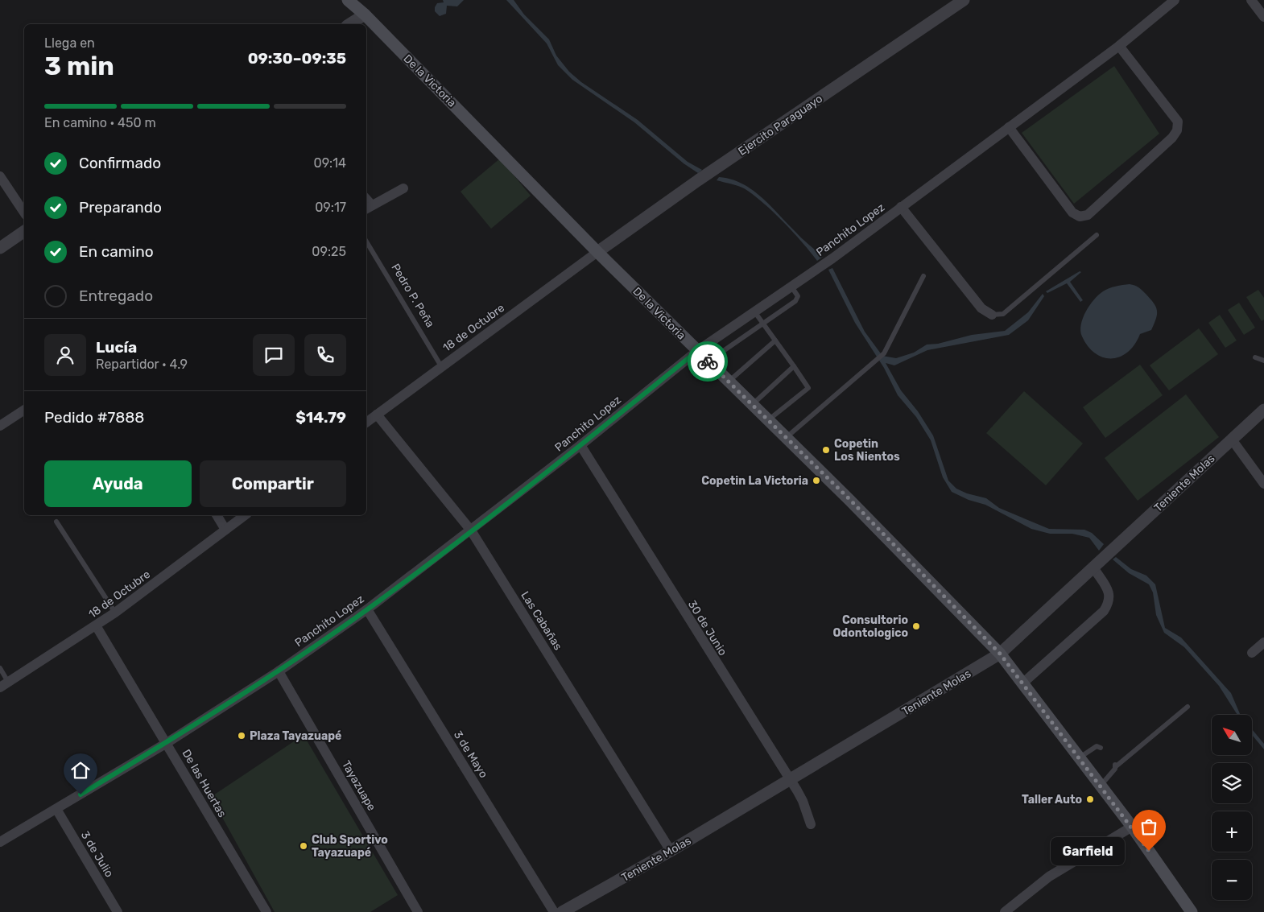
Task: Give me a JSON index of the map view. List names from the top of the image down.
{
  "streets": {
    "main road": ["De la Victoria"],
    "street": [
      "Ejercito Paraguayo",
      "Panchito Lopez",
      "18 de Octubre",
      "Teniente Molas",
      "Las Cabañas",
      "30 de Junio",
      "3 de Mayo",
      "De las Huertas",
      "Tayazuape",
      "3 de Julio"
    ],
    "lane": ["Pedro P. Peña"]
  },
  "crossings": [
    ["De la Victoria", "Ejercito Paraguayo"],
    ["De la Victoria", "Panchito Lopez"],
    ["De la Victoria", "18 de Octubre"],
    ["De la Victoria", "Teniente Molas"],
    ["Ejercito Paraguayo", "18 de Octubre"],
    ["Panchito Lopez", "Las Cabañas"],
    ["Panchito Lopez", "30 de Junio"],
    ["Panchito Lopez", "3 de Mayo"],
    ["Panchito Lopez", "De las Huertas"],
    ["Panchito Lopez", "Tayazuape"],
    ["Panchito Lopez", "3 de Julio"],
    ["Pedro P. Peña", "18 de Octubre"],
    ["18 de Octubre", "Las Cabañas"],
    ["18 de Octubre", "De las Huertas"],
    ["Teniente Molas", "Las Cabañas"],
    ["Teniente Molas", "30 de Junio"]
  ],
  "places": [
    "Copetin Los Nientos",
    "Copetin La Victoria",
    "Consultorio Odontologico",
    "Plaza Tayazuapé",
    "Taller Auto",
    "Club Sportivo Tayazuapé",
    "Garfield"
  ],
  "north": "top left",
  "page": {
    "heading": ["3 min", "Llega en", "09:30–09:35"],
    "panel": [
      "Lucía",
      "Repartidor · 4.9",
      "Pedido #7888",
      "$14.79"
    ],
    "bar": "En camino · 450 m",
    "list": [
      ["Confirmado", "09:14"],
      ["Preparando", "09:17"],
      ["En camino", "09:25"],
      "Entregado"
    ],
    "buttons": ["Ayuda", "Compartir"],
    "map_buttons": ["+", "−"],
    "bubble": "Garfield"
  }
}
